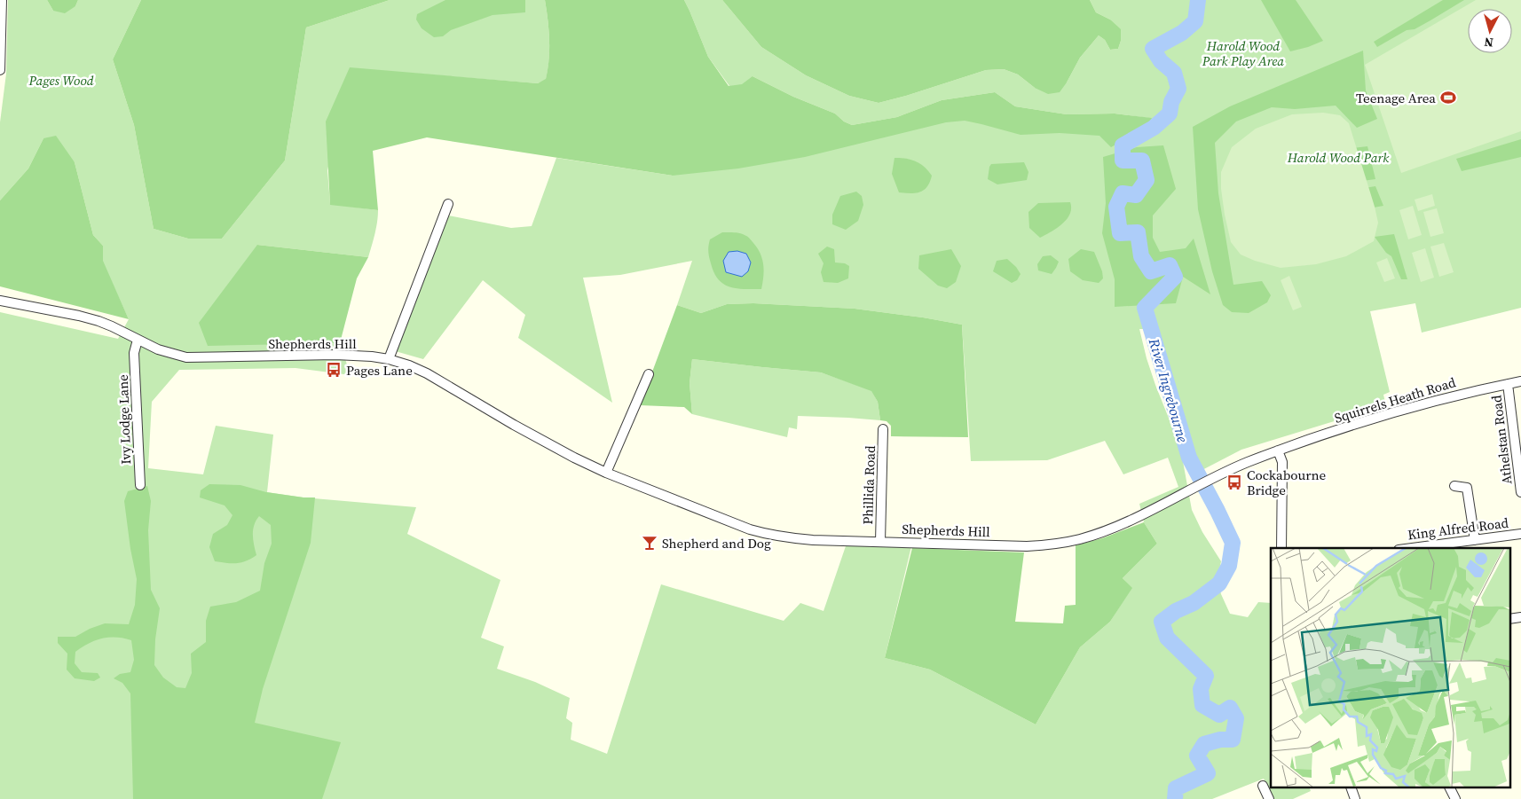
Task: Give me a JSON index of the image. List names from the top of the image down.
{
  "streets": {
    "street": [
      "Shepherds Hill",
      "Squirrels Heath Road",
      "Ivy Lodge Lane",
      "Athelstan Road",
      "Phillida Road",
      "King Alfred Road"
    ]
  },
  "crossings": [
    ["Shepherds Hill", "Squirrels Heath Road"],
    ["Shepherds Hill", "Ivy Lodge Lane"],
    ["Shepherds Hill", "Phillida Road"],
    ["Squirrels Heath Road", "Athelstan Road"]
  ],
  "water": ["River Ingrebourne"],
  "parks": ["Harold Wood Park Play Area", "Pages Wood", "Harold Wood Park"],
  "places": {
    "sports": ["Teenage Area"],
    "bus stop": ["Pages Lane", "Cockabourne Bridge"],
    "bar": ["Shepherd and Dog"]
  },
  "north": "bottom"
}
